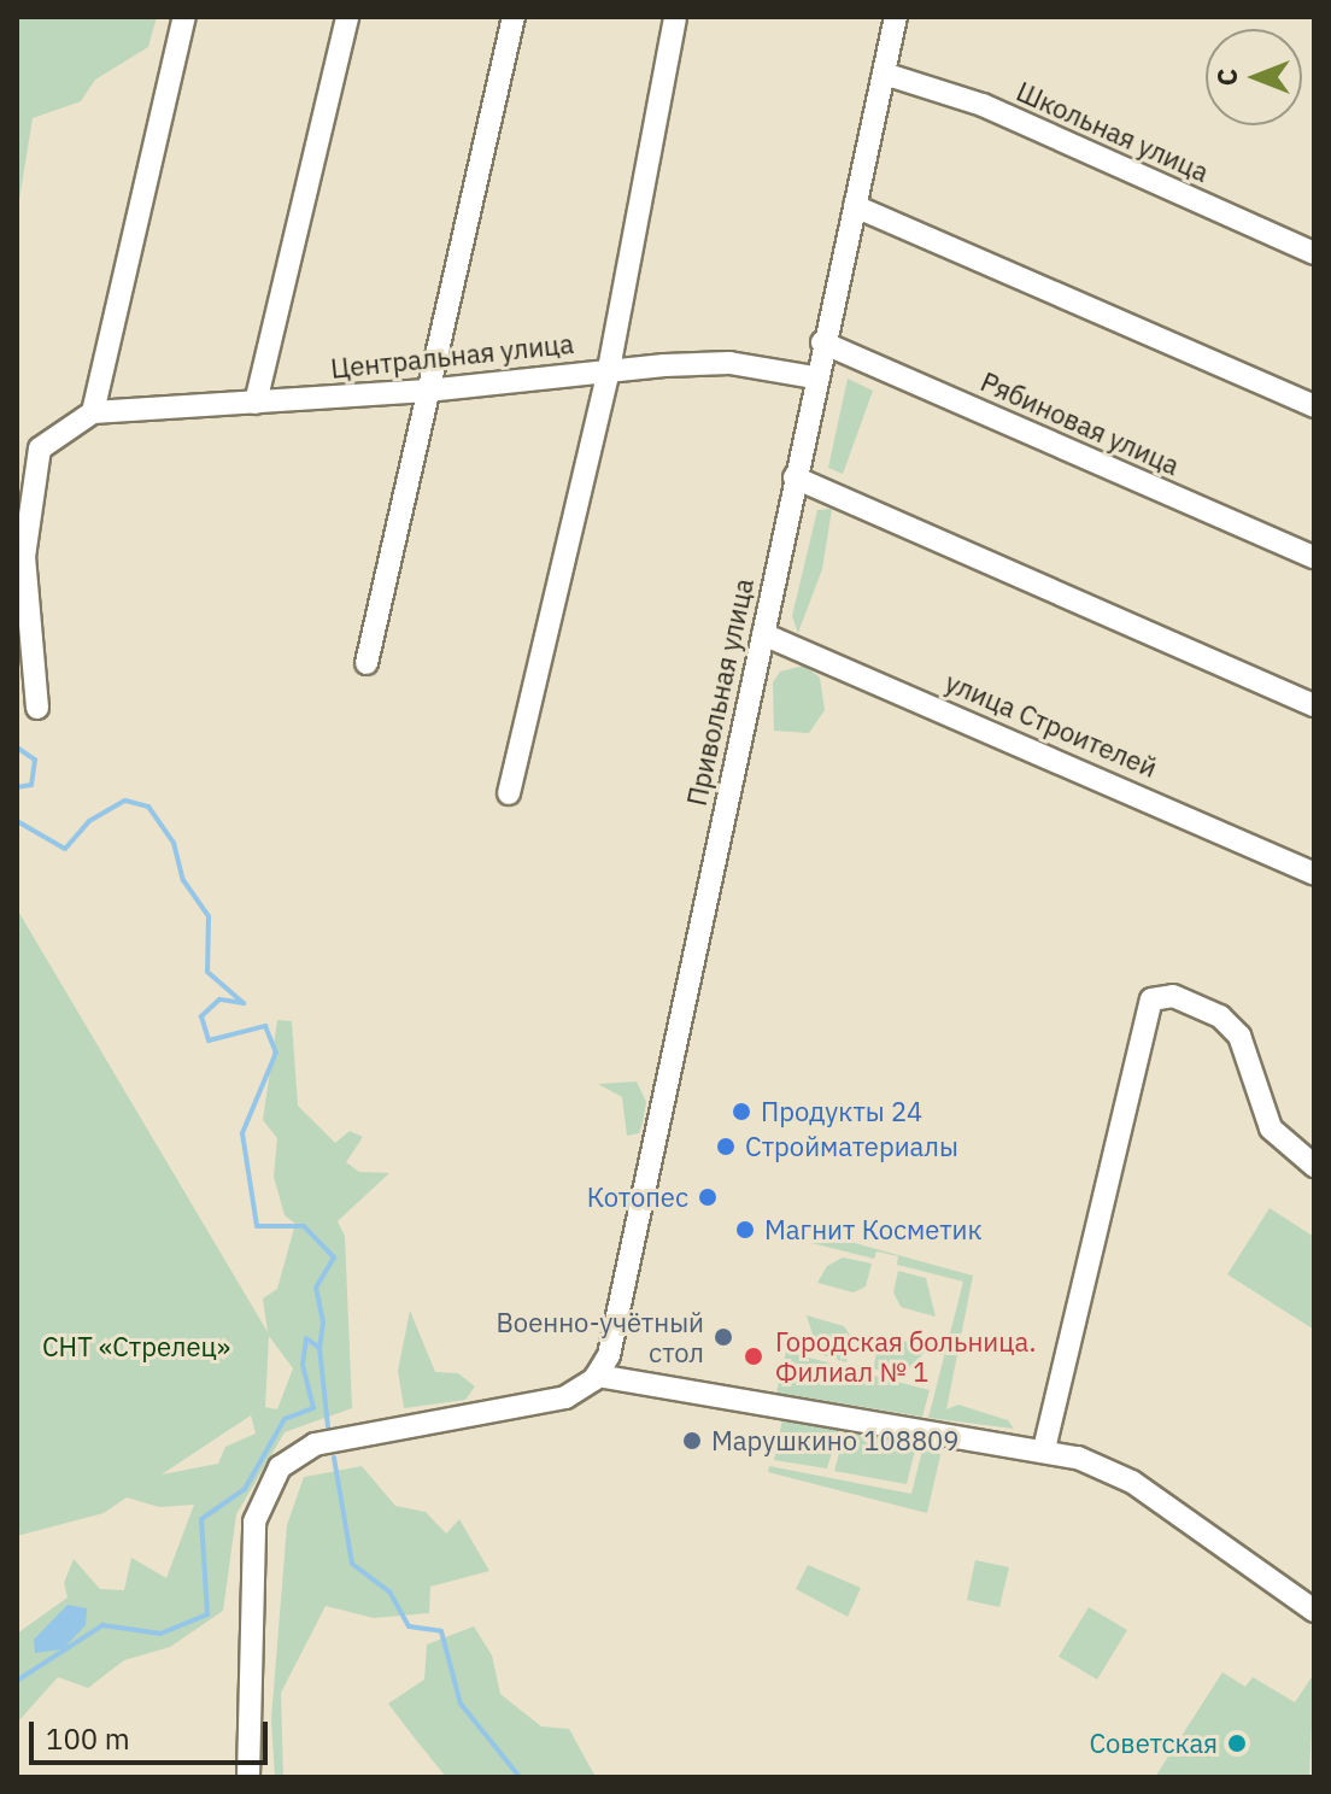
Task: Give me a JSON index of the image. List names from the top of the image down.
{
  "streets": {
    "street": [
      "Школьная улица",
      "Центральная улица",
      "Рябиновая улица",
      "Привольная улица",
      "улица Строителей"
    ]
  },
  "crossings": [
    ["Школьная улица", "Привольная улица"],
    ["Центральная улица", "Привольная улица"],
    ["Рябиновая улица", "Привольная улица"],
    ["Привольная улица", "улица Строителей"]
  ],
  "parks": ["СНТ «Стрелец»"],
  "places": [
    "Продукты 24",
    "Стройматериалы",
    "Котопес",
    "Магнит Косметик",
    "Военно-учётный стол",
    "Городская больница. Филиал № 1",
    "Марушкино 108809",
    "Советская"
  ],
  "scale_bar": "100 m",
  "north": "left"
}
